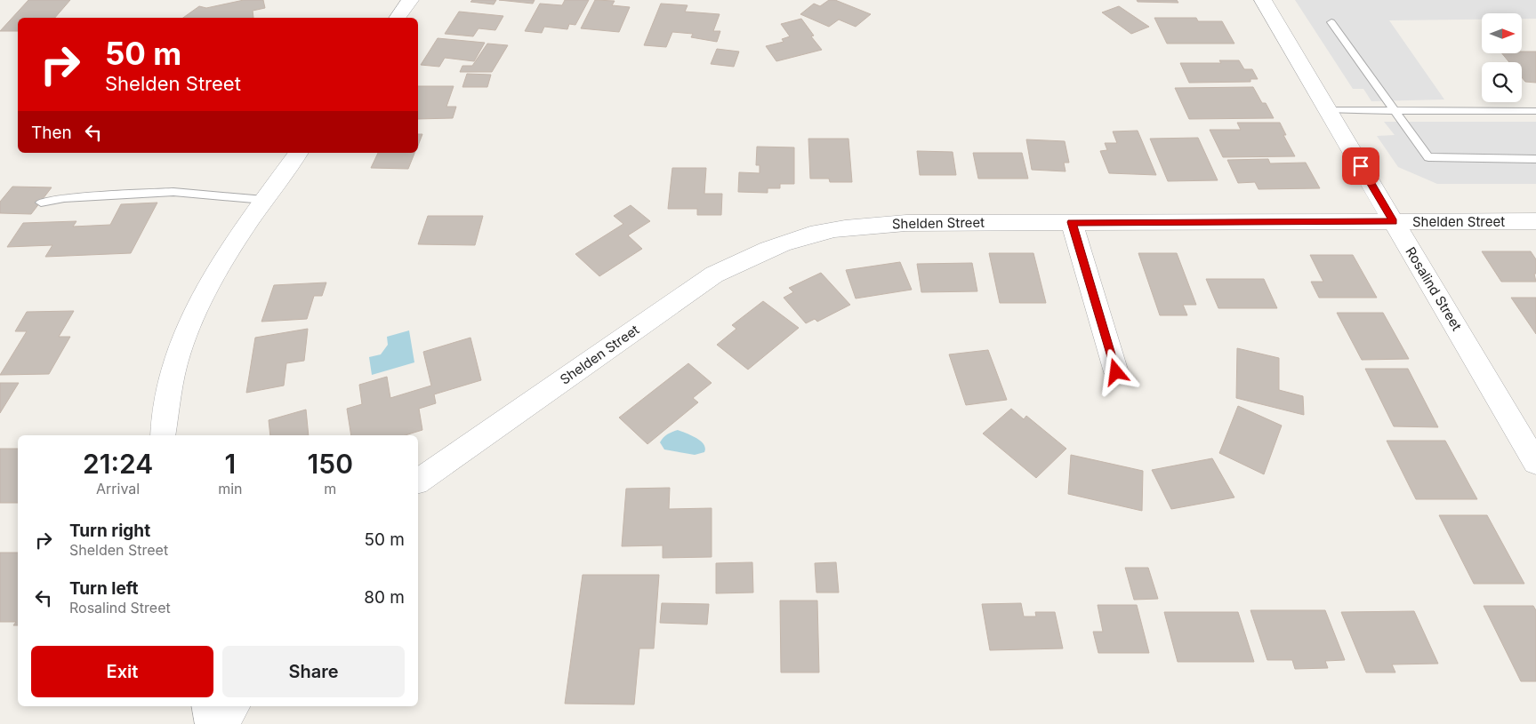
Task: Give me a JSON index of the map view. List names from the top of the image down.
{
  "streets": {
    "street": ["Shelden Street", "Rosalind Street"]
  },
  "crossings": [
    ["Shelden Street", "Rosalind Street"]
  ],
  "north": "right",
  "page": {
    "turn": ["50 m", "Shelden Street"],
    "then": "Then",
    "eta": [
      "21:24",
      "Arrival",
      "1",
      "min",
      "150",
      "m"
    ],
    "list": [
      {
        "name": "Turn right",
        "note": "Shelden Street",
        "value": "50 m"
      },
      {
        "name": "Turn left",
        "note": "Rosalind Street",
        "value": "80 m"
      }
    ],
    "buttons": ["Exit", "Share"]
  }
}
